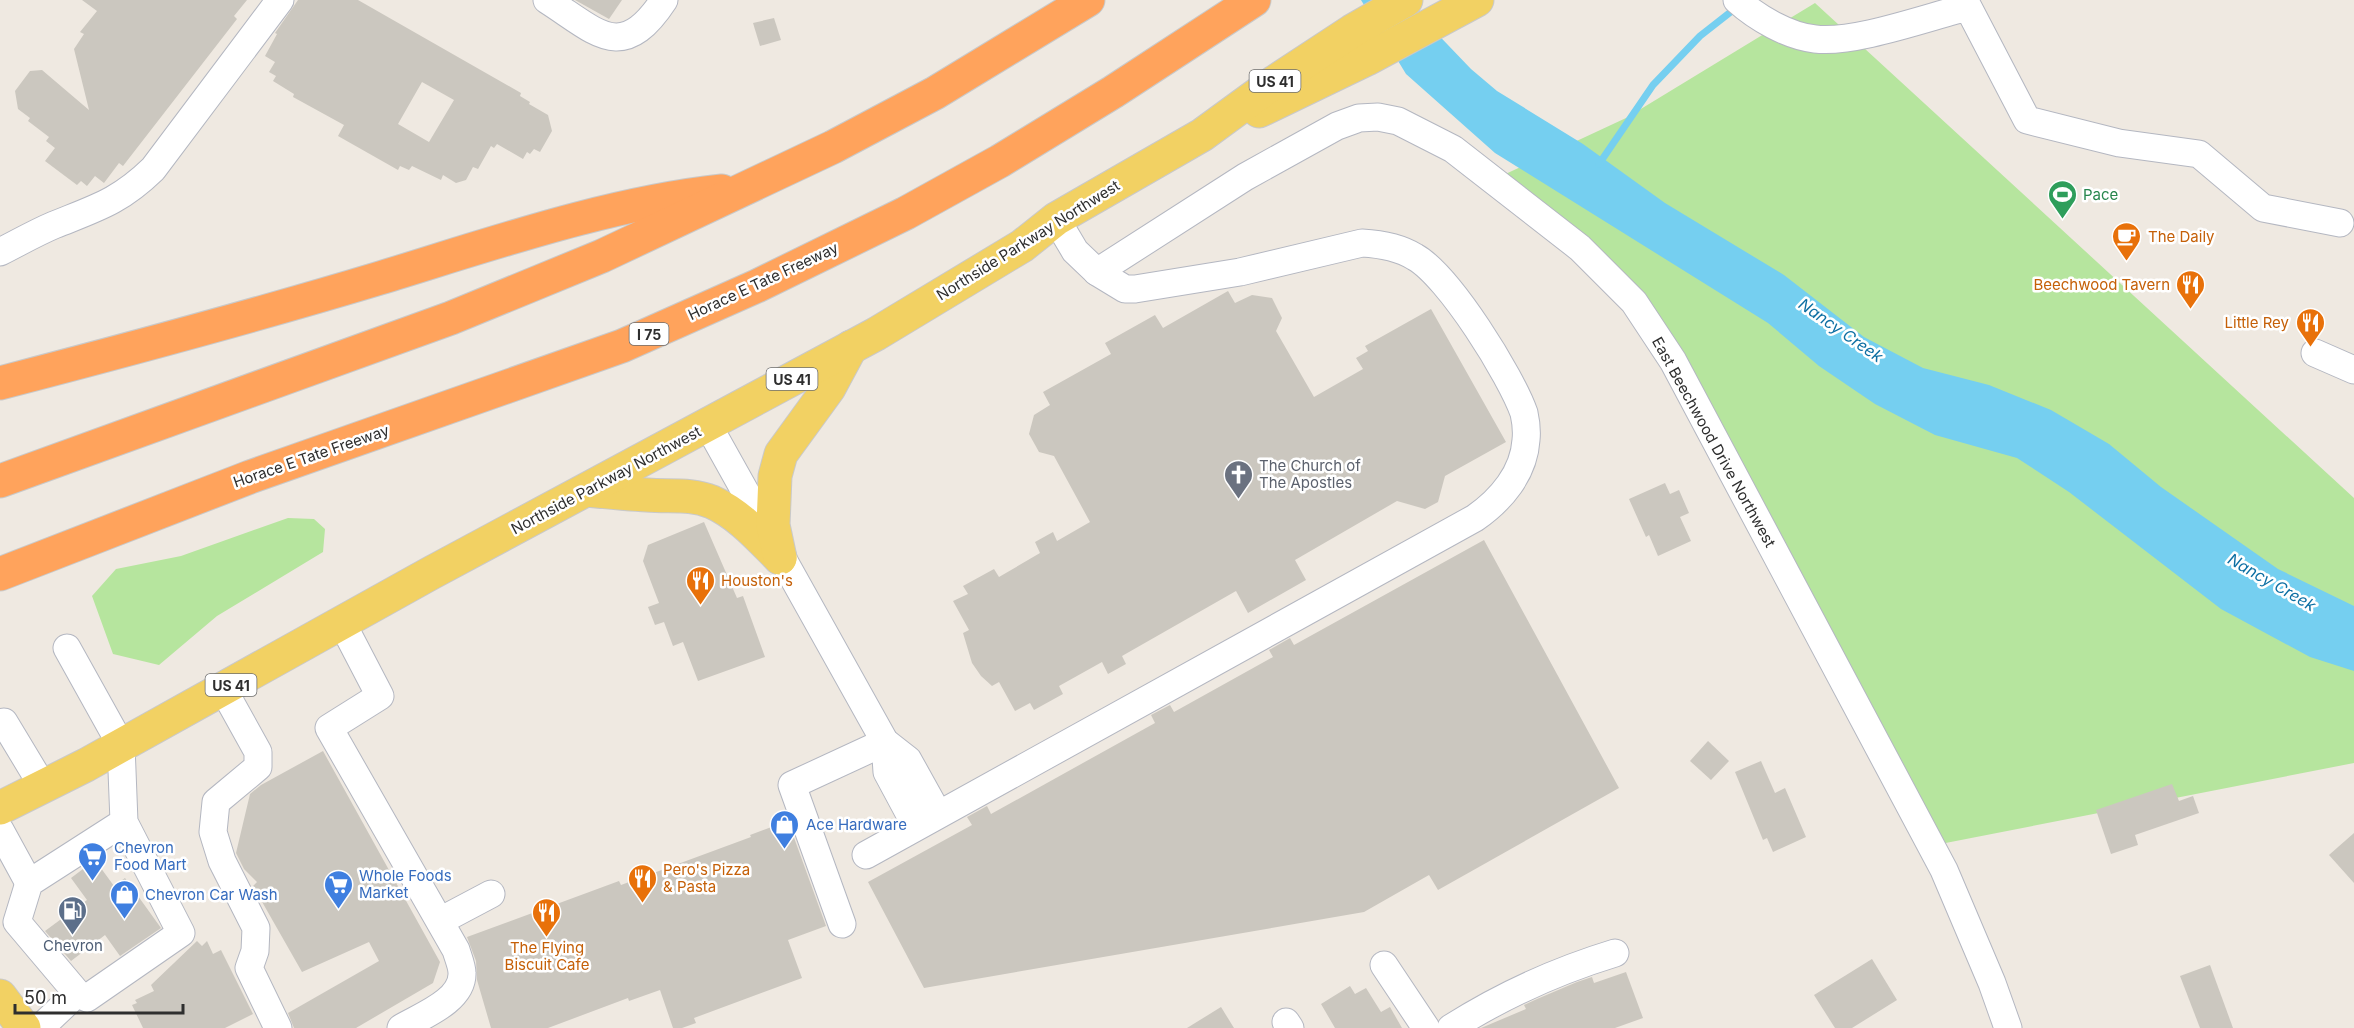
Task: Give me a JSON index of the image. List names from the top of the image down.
{
  "streets": {
    "highway": ["Horace E Tate Freeway", "I 75"],
    "main road": ["US 41", "Northside Parkway Northwest"],
    "street": ["East Beechwood Drive Northwest"]
  },
  "water": ["Nancy Creek"],
  "places": {
    "sports": ["Pace"],
    "cafe": ["The Daily"],
    "restaurant": [
      "Beechwood Tavern",
      "Little Rey",
      "Houston's",
      "Pero's Pizza & Pasta",
      "The Flying Biscuit Cafe"
    ],
    "church": ["The Church of The Apostles"],
    "shop": ["Ace Hardware", "Chevron Car Wash"],
    "supermarket": ["Chevron Food Mart", "Whole Foods Market"],
    "fuel station": ["Chevron"]
  },
  "scale_bar": "50 m"
}
